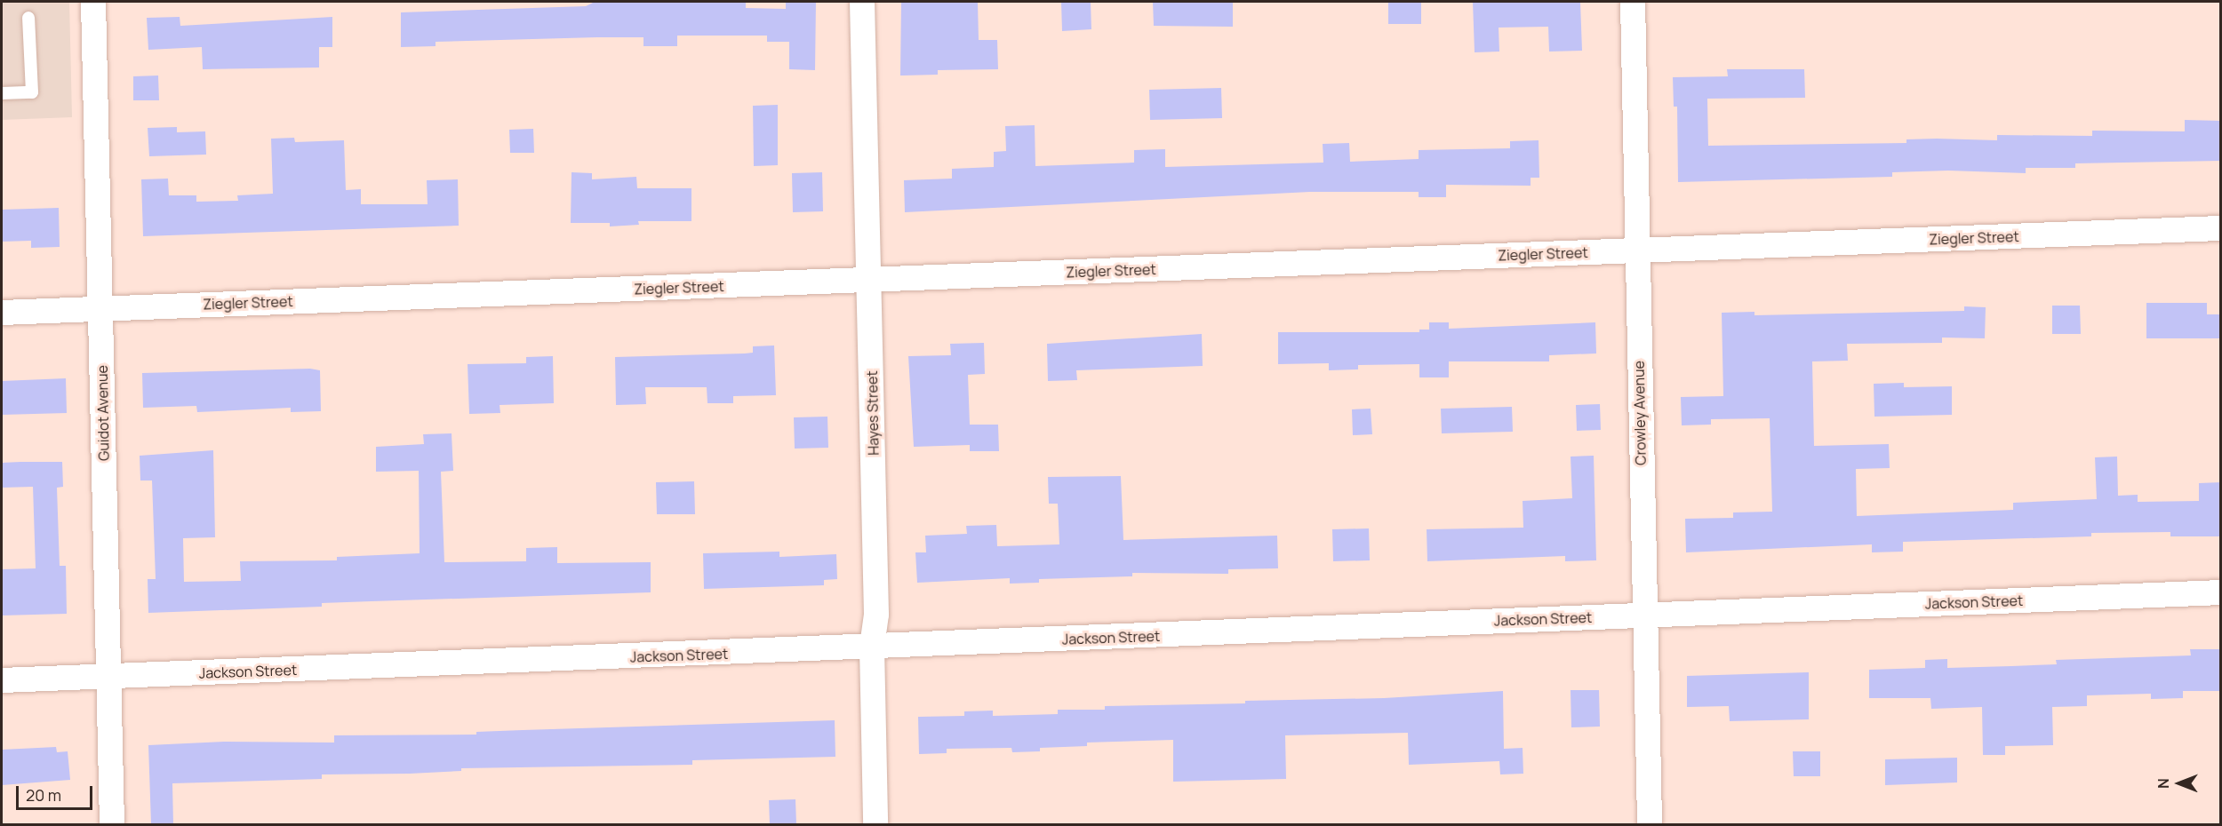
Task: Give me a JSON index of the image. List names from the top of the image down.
{
  "streets": {
    "street": [
      "Ziegler Street",
      "Guidot Avenue",
      "Hayes Street",
      "Crowley Avenue",
      "Jackson Street"
    ]
  },
  "crossings": [
    ["Ziegler Street", "Guidot Avenue"],
    ["Ziegler Street", "Hayes Street"],
    ["Ziegler Street", "Crowley Avenue"],
    ["Guidot Avenue", "Jackson Street"],
    ["Hayes Street", "Jackson Street"],
    ["Crowley Avenue", "Jackson Street"]
  ],
  "scale_bar": "20 m",
  "north": "left"
}
